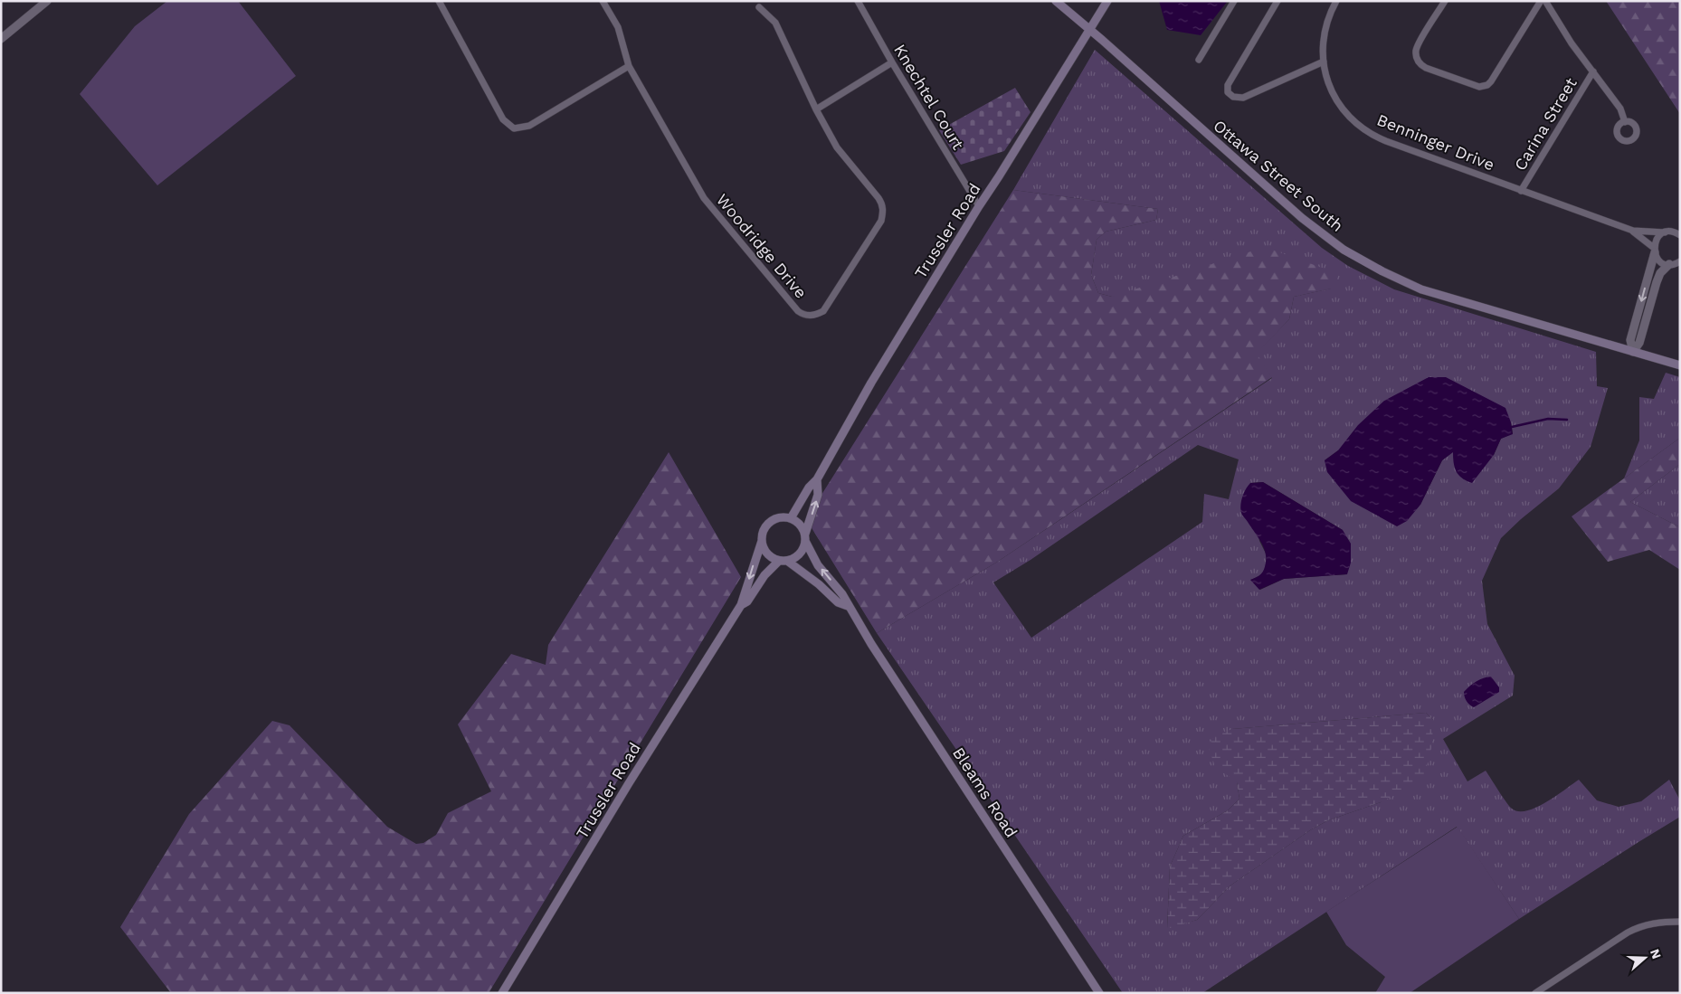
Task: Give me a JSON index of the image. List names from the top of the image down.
{
  "streets": {
    "main road": ["Ottawa Street South", "Trussler Road", "Bleams Road"],
    "street": [
      "Knechtel Court",
      "Carina Street",
      "Benninger Drive",
      "Woodridge Drive"
    ]
  },
  "crossings": [
    ["Knechtel Court", "Trussler Road"],
    ["Carina Street", "Benninger Drive"],
    ["Ottawa Street South", "Trussler Road"],
    ["Trussler Road", "Bleams Road"]
  ],
  "north": "right"
}
